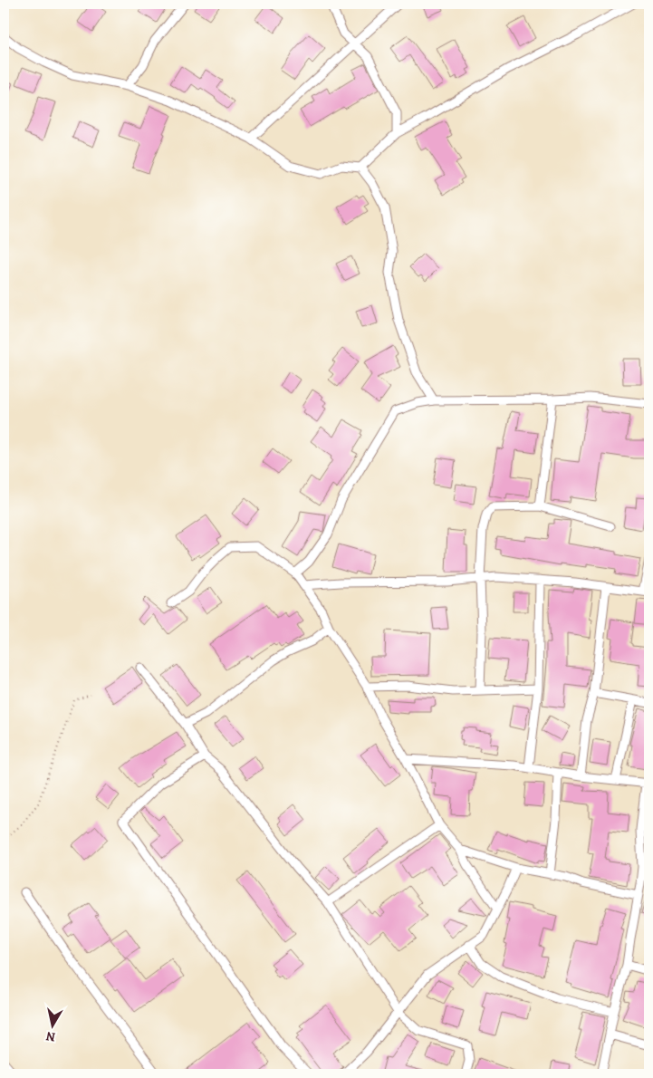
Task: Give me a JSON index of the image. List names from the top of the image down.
{
  "north": "bottom"
}
